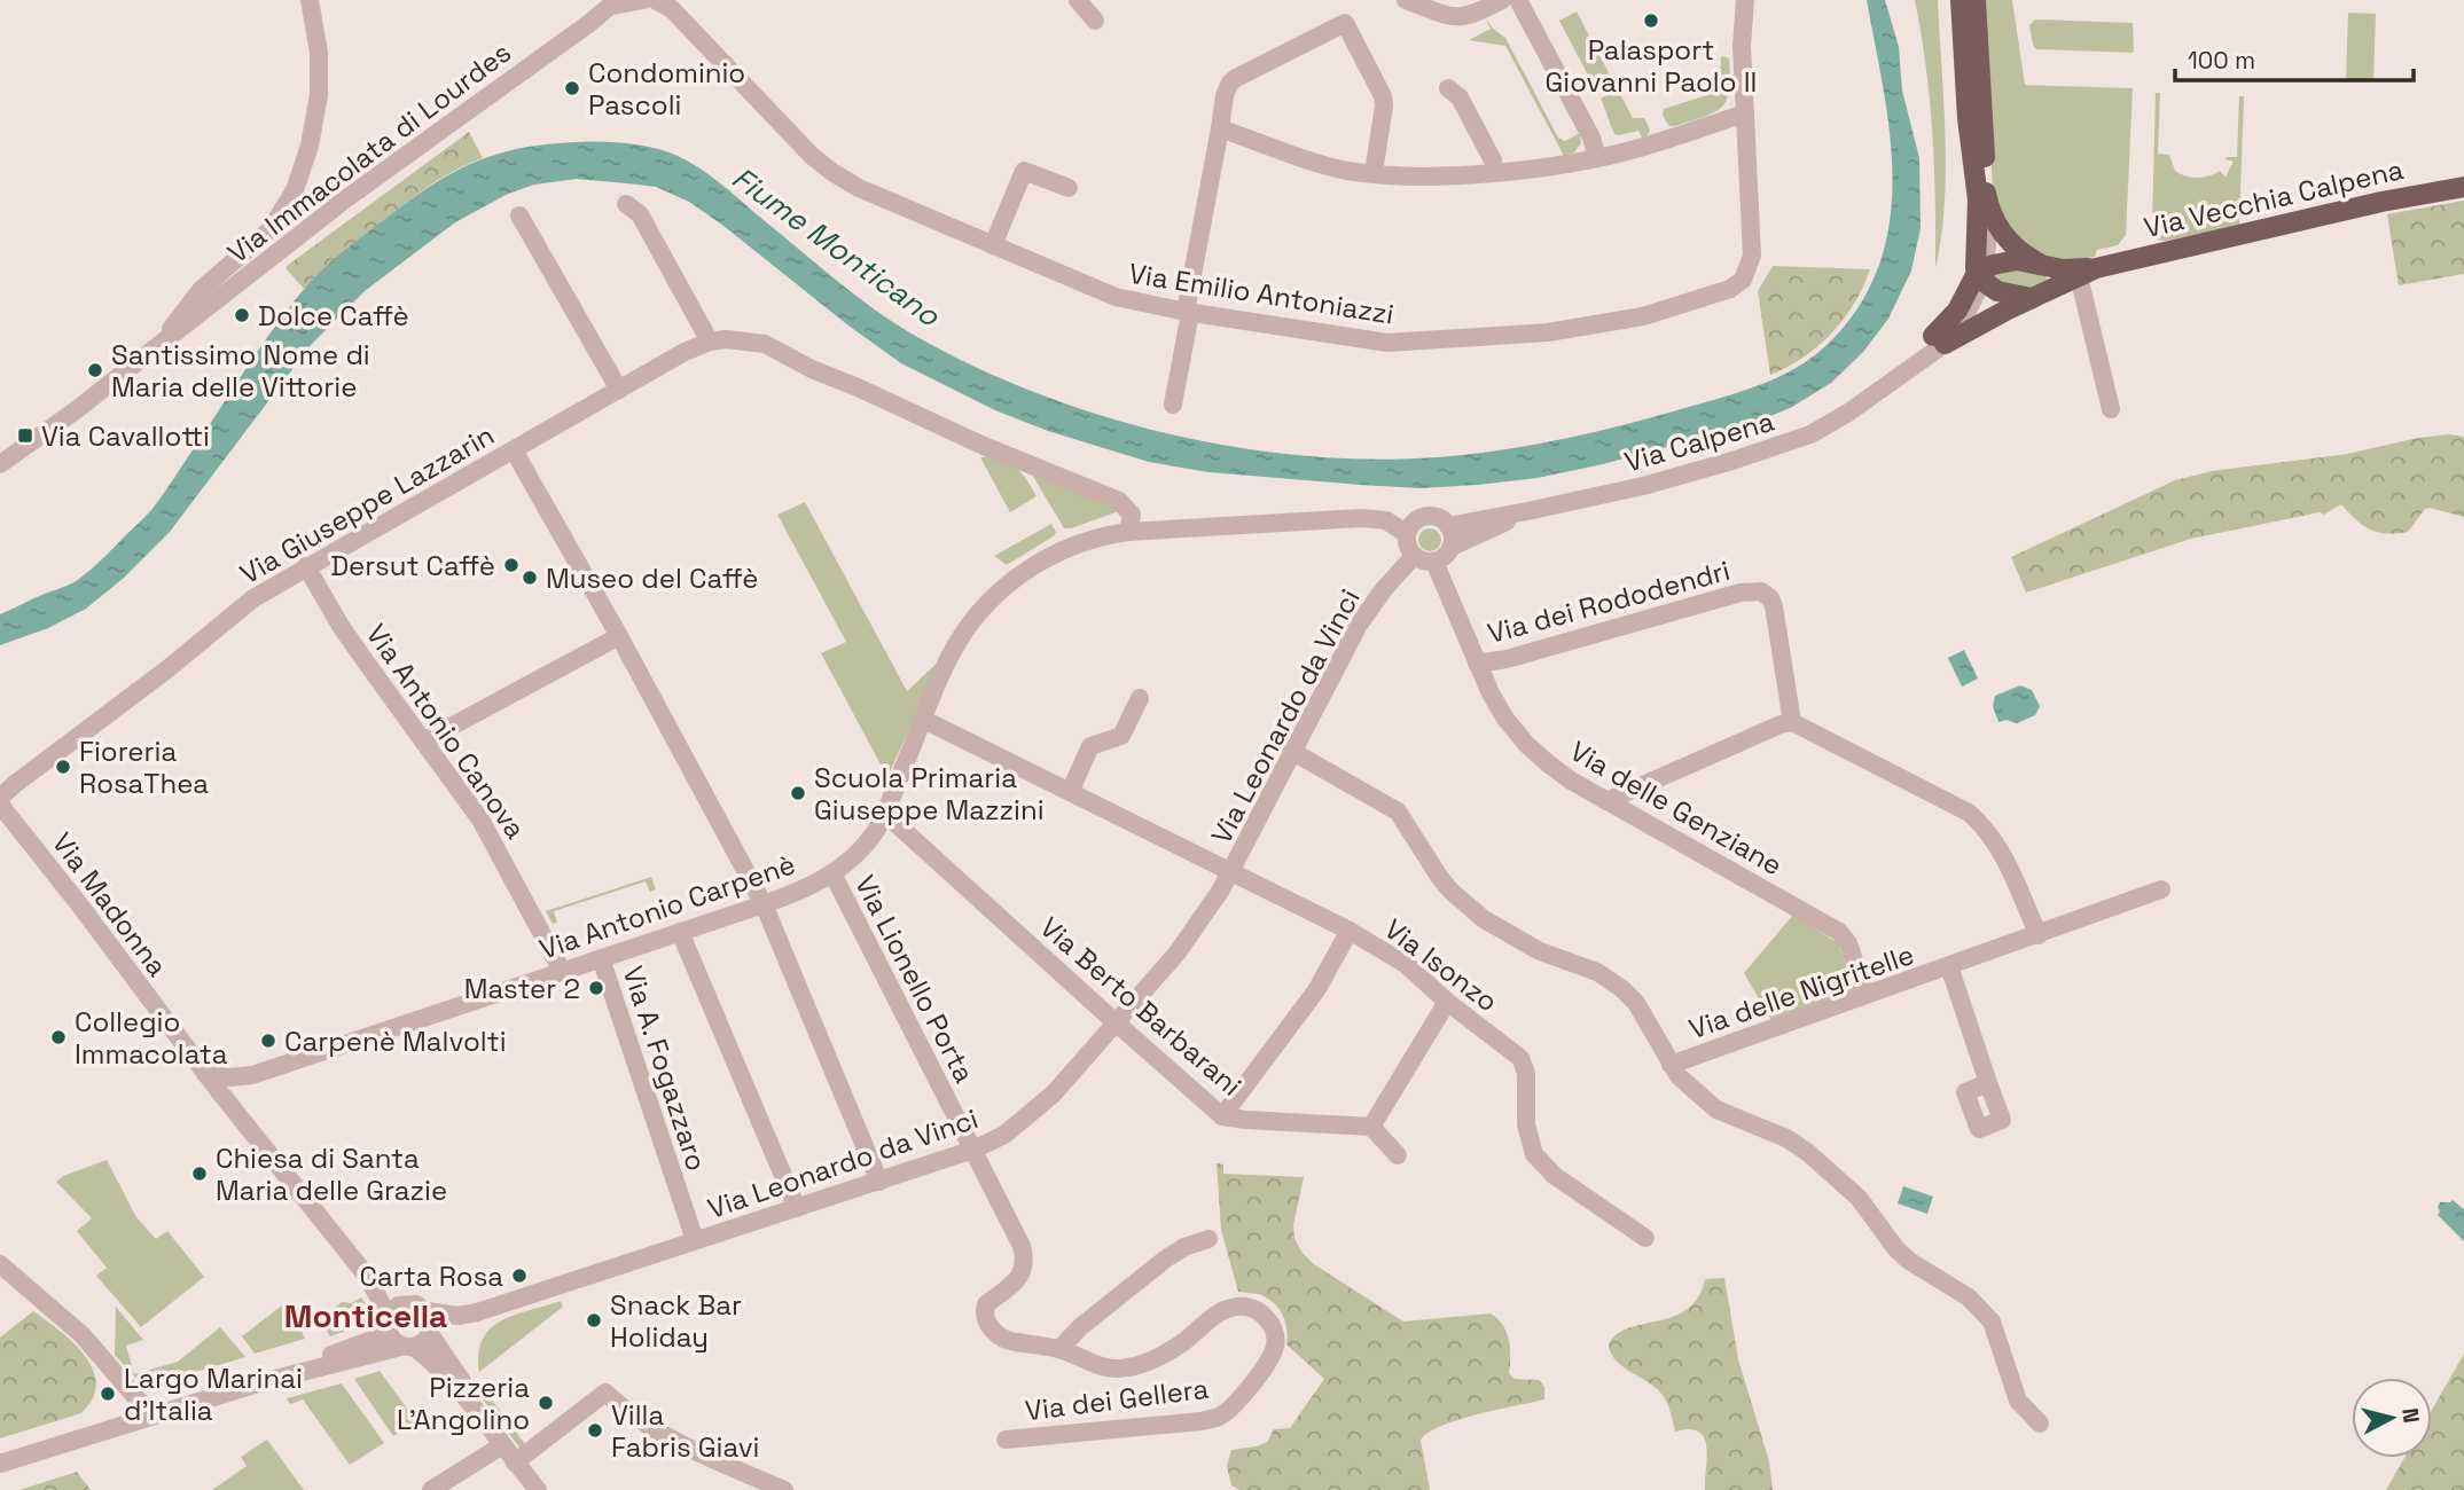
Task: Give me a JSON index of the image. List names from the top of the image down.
{
  "streets": {
    "main road": ["Via Vecchia Calpena"],
    "street": [
      "Via Immacolata di Lourdes",
      "Via Emilio Antoniazzi",
      "Via Calpena",
      "Via Giuseppe Lazzarin",
      "Via dei Rododendri",
      "Via Leonardo da Vinci",
      "Via Antonio Canova",
      "Via delle Genziane",
      "Via Madonna",
      "Via Antonio Carpenè",
      "Via Isonzo",
      "Via Lionello Porta",
      "Via delle Nigritelle",
      "Via Berto Barbarani",
      "Via A. Fogazzaro",
      "Via dei Gellera"
    ]
  },
  "crossings": [
    ["Via Immacolata di Lourdes", "Via Emilio Antoniazzi"],
    ["Via Calpena", "Via Leonardo da Vinci"],
    ["Via Calpena", "Via delle Genziane"],
    ["Via Calpena", "Via Antonio Carpenè"],
    ["Via Giuseppe Lazzarin", "Via Antonio Canova"],
    ["Via Giuseppe Lazzarin", "Via Antonio Carpenè"],
    ["Via dei Rododendri", "Via delle Genziane"],
    ["Via Leonardo da Vinci", "Via delle Genziane"],
    ["Via Leonardo da Vinci", "Via Antonio Carpenè"],
    ["Via Leonardo da Vinci", "Via Isonzo"],
    ["Via Leonardo da Vinci", "Via Lionello Porta"],
    ["Via Leonardo da Vinci", "Via Berto Barbarani"],
    ["Via Leonardo da Vinci", "Via A. Fogazzaro"],
    ["Via Leonardo da Vinci", "Via dei Gellera"],
    ["Via Antonio Canova", "Via Antonio Carpenè"],
    ["Via delle Genziane", "Via Antonio Carpenè"],
    ["Via delle Genziane", "Via delle Nigritelle"],
    ["Via Madonna", "Via Antonio Carpenè"],
    ["Via Antonio Carpenè", "Via Isonzo"],
    ["Via Antonio Carpenè", "Via Lionello Porta"],
    ["Via Antonio Carpenè", "Via Berto Barbarani"],
    ["Via Antonio Carpenè", "Via A. Fogazzaro"],
    ["Via Lionello Porta", "Via dei Gellera"]
  ],
  "districts": ["Monticella"],
  "water": ["Fiume Monticano"],
  "places": {
    "other": [
      "Palasport Giovanni Paolo II",
      "Condominio Pascoli",
      "Dolce Caffè",
      "Santissimo Nome di Maria delle Vittorie",
      "Dersut Caffè",
      "Museo del Caffè",
      "Fioreria RosaThea",
      "Scuola Primaria Giuseppe Mazzini",
      "Master 2",
      "Collegio Immacolata",
      "Carpenè Malvolti",
      "Chiesa di Santa Maria delle Grazie",
      "Carta Rosa",
      "Snack Bar Holiday",
      "Largo Marinai d'Italia",
      "Pizzeria L'Angolino",
      "Villa Fabris Giavi"
    ],
    "transit": ["Via Cavallotti"]
  },
  "scale_bar": "100 m",
  "north": "right"
}
